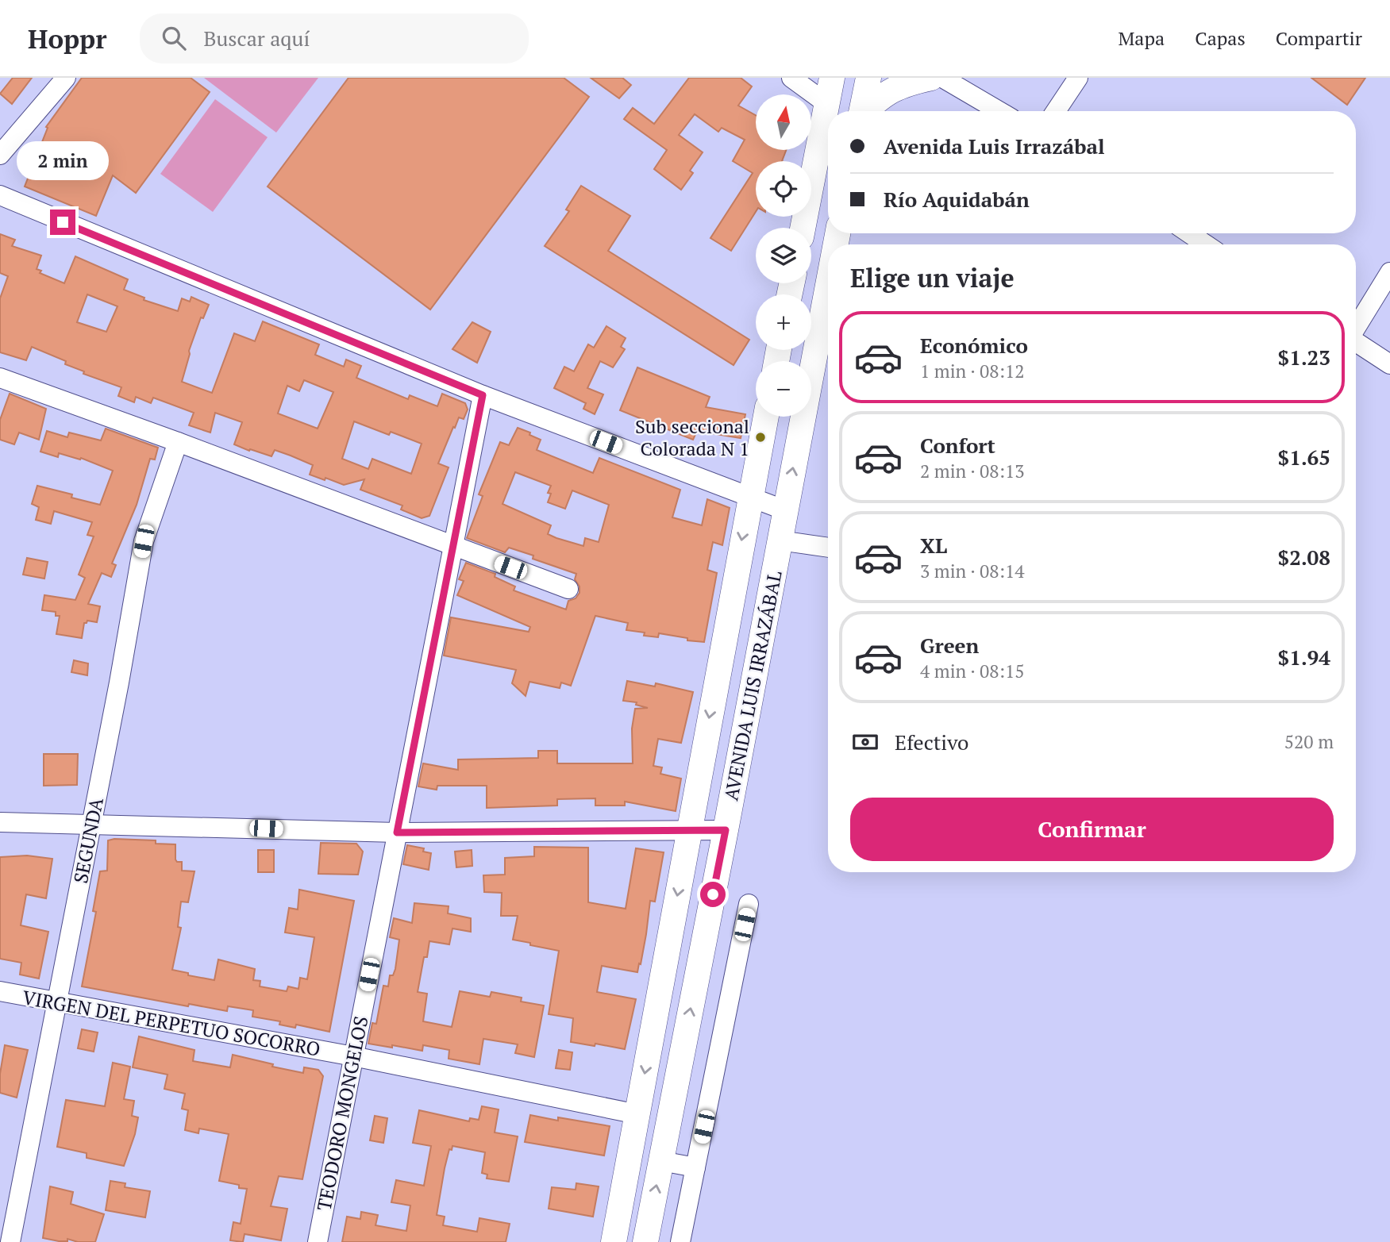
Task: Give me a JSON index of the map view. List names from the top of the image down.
{
  "streets": {
    "main road": ["AVENIDA LUIS IRRAZÁBAL"],
    "street": ["SEGUNDA", "VIRGEN DEL PERPETUO SOCORRO", "TEODORO MONGELOS"]
  },
  "crossings": [
    ["AVENIDA LUIS IRRAZÁBAL", "VIRGEN DEL PERPETUO SOCORRO"],
    ["SEGUNDA", "VIRGEN DEL PERPETUO SOCORRO"],
    ["VIRGEN DEL PERPETUO SOCORRO", "TEODORO MONGELOS"]
  ],
  "places": ["Sub seccional Colorada N 1"],
  "north": "top",
  "page": {
    "header": "Hoppr",
    "search": "Buscar aquí",
    "nav": ["Mapa", "Capas", "Compartir"],
    "map_buttons": ["+", "−"],
    "banner": ["Avenida Luis Irrazábal", "Río Aquidabán"],
    "bubble": "2 min",
    "heading": "Elige un viaje",
    "list": [
      {
        "name": "Económico",
        "note": "1 min · 08:12",
        "value": "$1.23"
      },
      {
        "name": "Confort",
        "note": "2 min · 08:13",
        "value": "$1.65"
      },
      {
        "name": "XL",
        "note": "3 min · 08:14",
        "value": "$2.08"
      },
      {
        "name": "Green",
        "note": "4 min · 08:15",
        "value": "$1.94"
      }
    ],
    "pay": ["Efectivo", "520 m"],
    "buttons": "Confirmar"
  }
}
